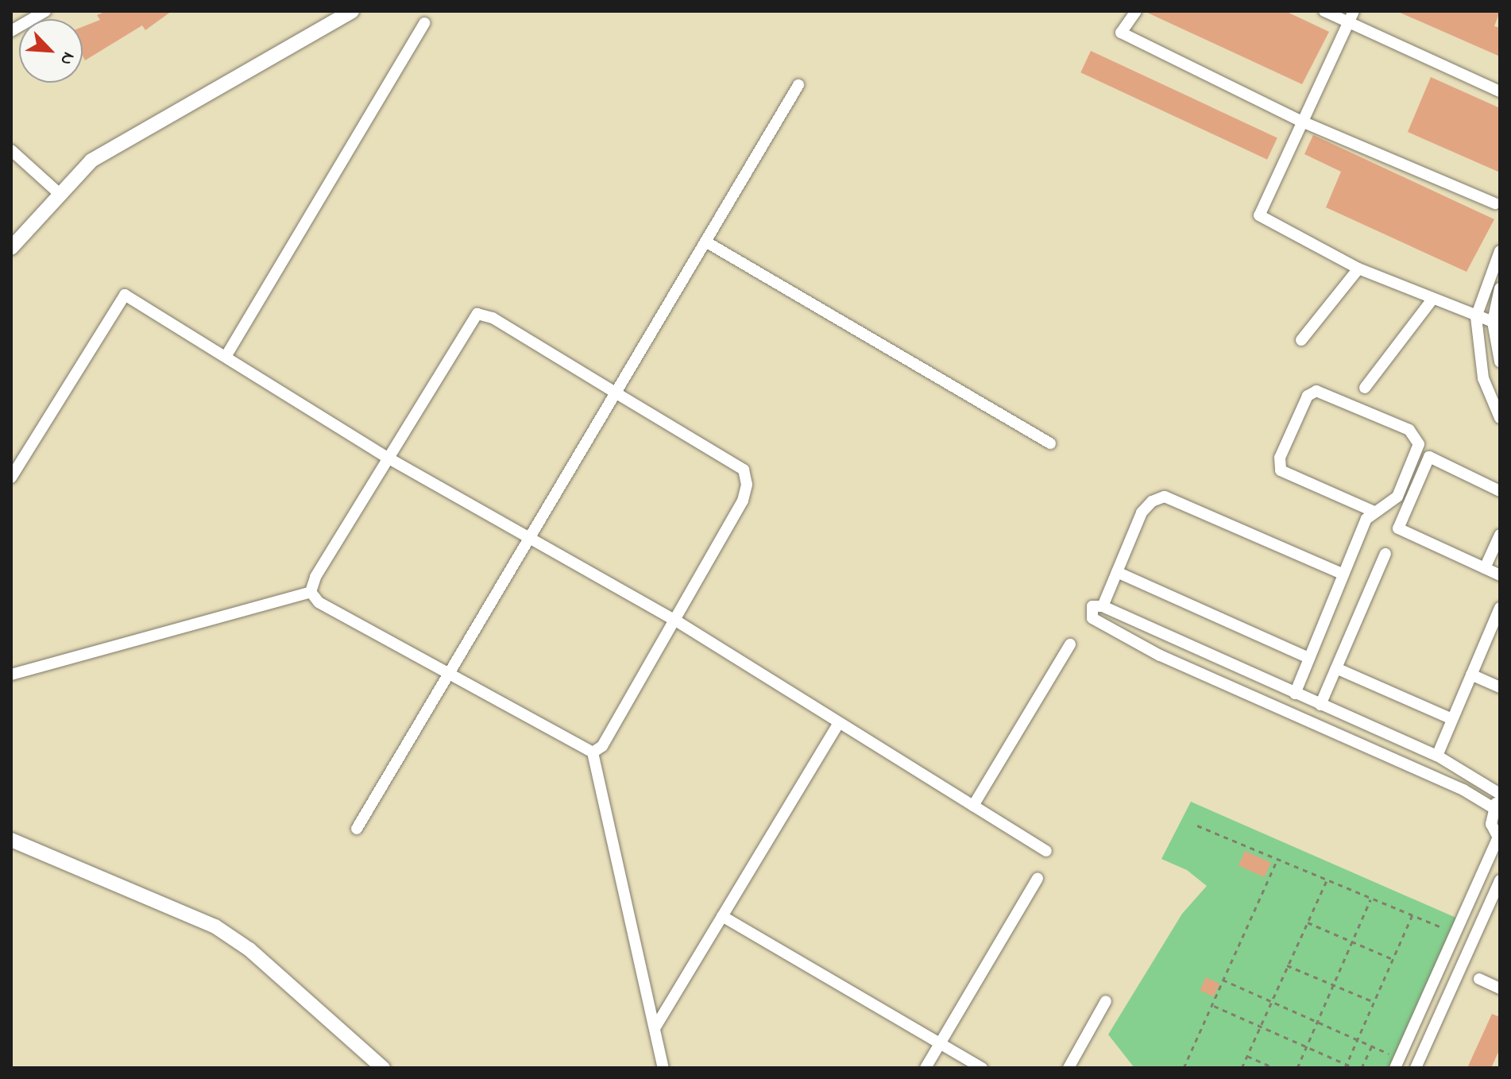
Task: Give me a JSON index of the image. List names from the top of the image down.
{
  "north": "bottom right"
}
